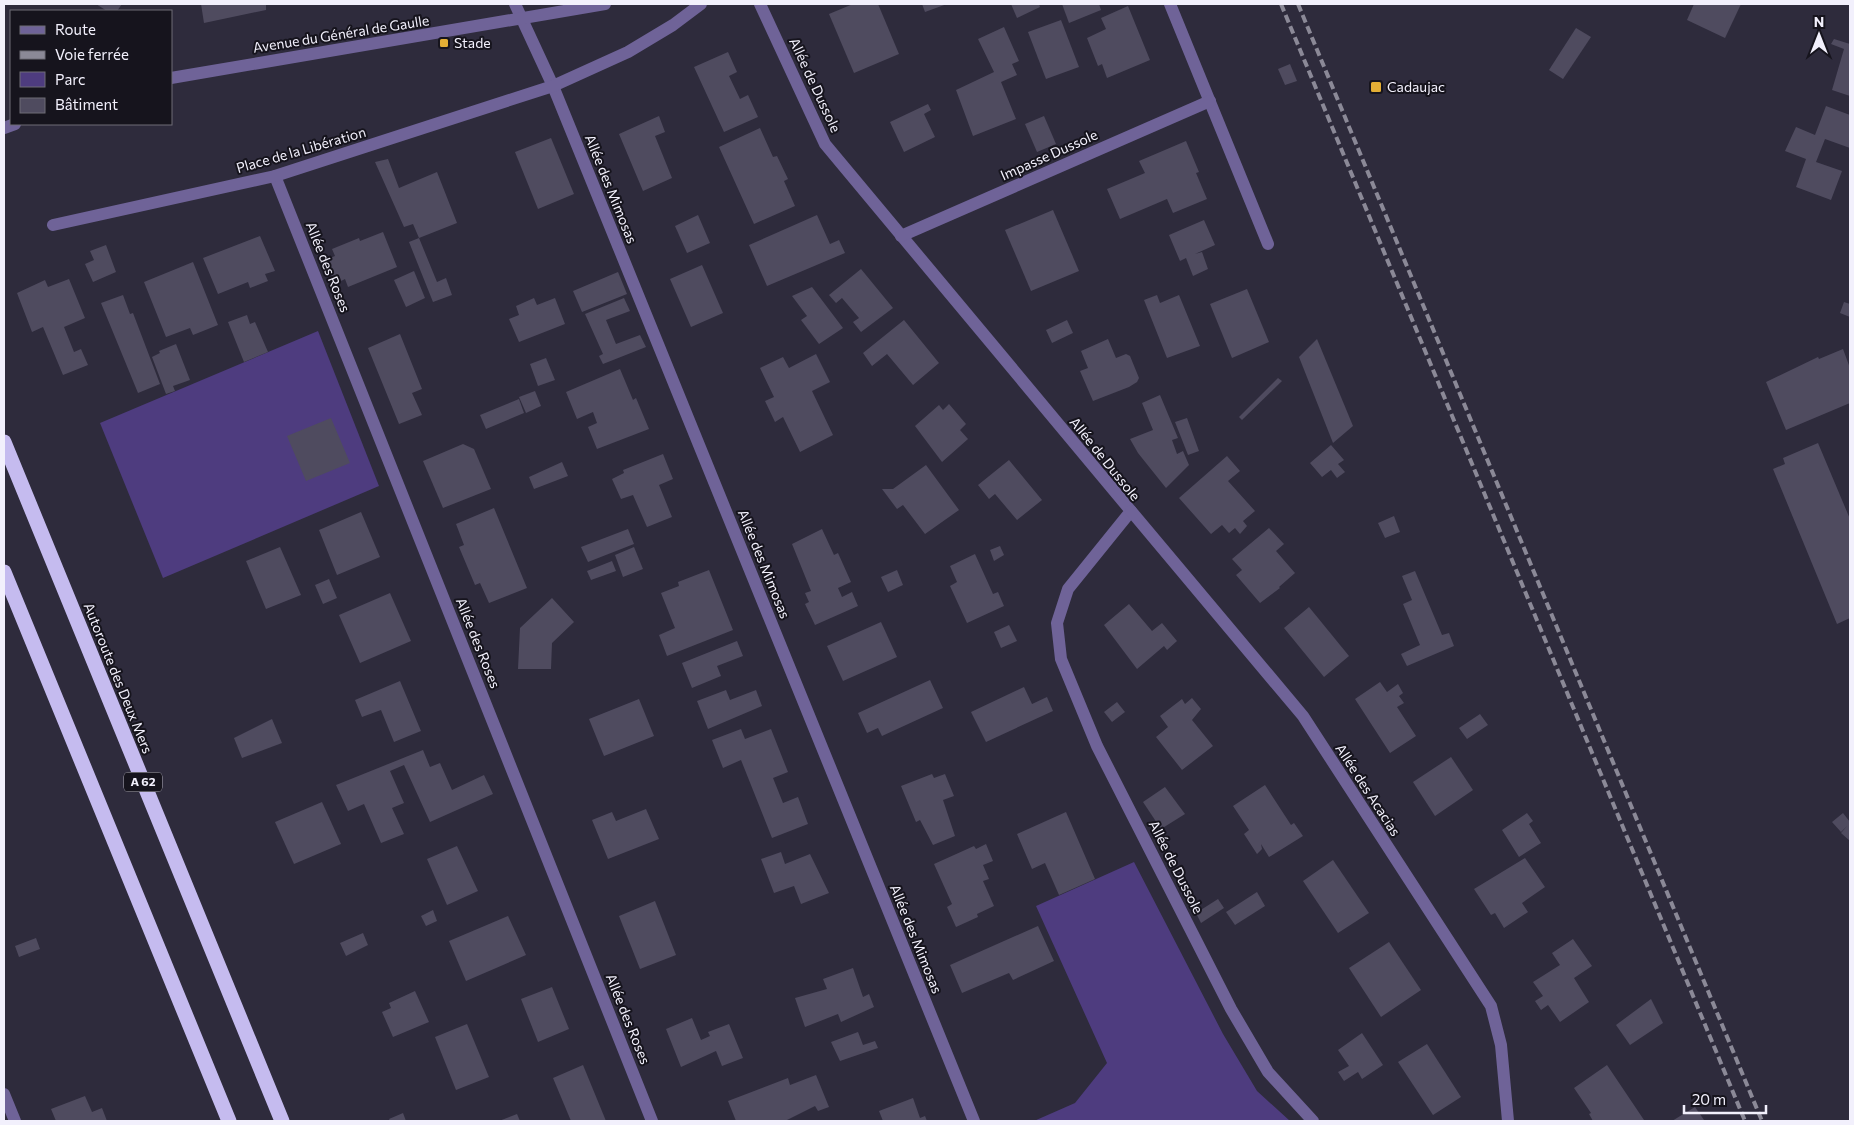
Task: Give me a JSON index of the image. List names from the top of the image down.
{
  "streets": {
    "highway": ["Autoroute des Deux Mers", "A 62"],
    "street": [
      "Avenue du Général de Gaulle",
      "Allée de Dussole",
      "Place de la Libération",
      "Impasse Dussole",
      "Allée des Mimosas",
      "Allée des Roses",
      "Allée des Acacias"
    ]
  },
  "crossings": [
    ["Avenue du Général de Gaulle", "Allée des Mimosas"],
    ["Allée de Dussole", "Impasse Dussole"],
    ["Allée de Dussole", "Allée des Acacias"],
    ["Place de la Libération", "Allée des Mimosas"],
    ["Place de la Libération", "Allée des Roses"]
  ],
  "places": {
    "transit": ["Stade", "Cadaujac"]
  },
  "legend": [
    "Route",
    "Voie ferrée",
    "Parc",
    "Bâtiment"
  ],
  "scale_bar": "20 m",
  "north": "top"
}
